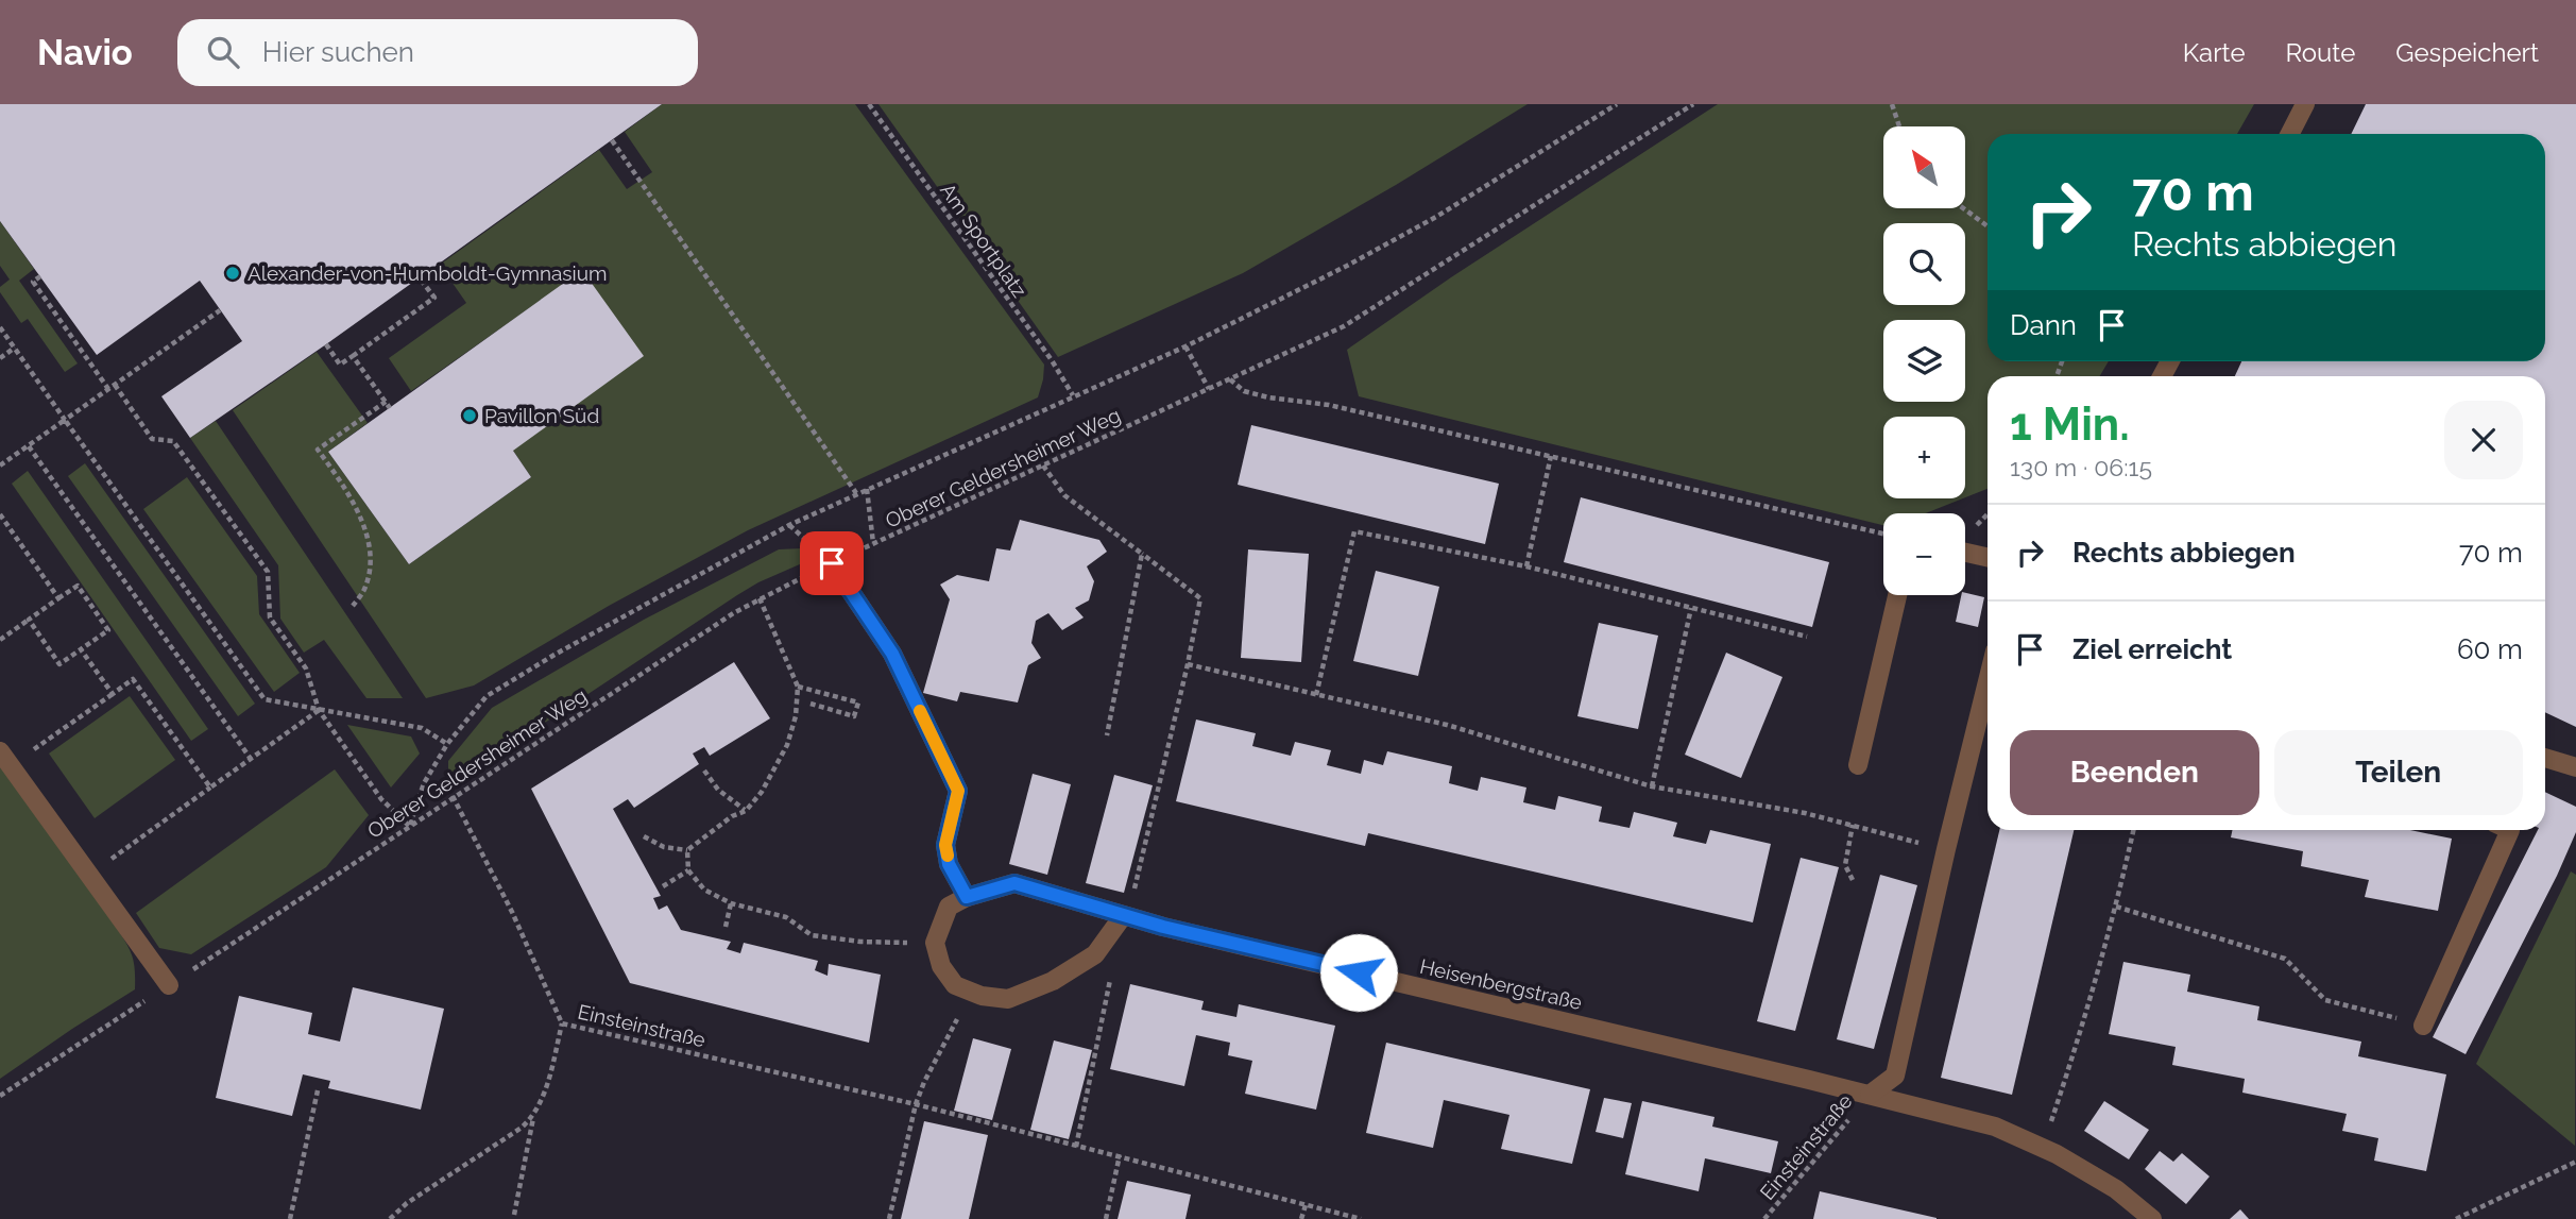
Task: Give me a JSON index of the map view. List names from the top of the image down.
{
  "streets": {
    "street": ["Heisenbergstraße"],
    "path": ["Am Sportplatz", "Oberer Geldersheimer Weg", "Einsteinstraße"]
  },
  "crossings": [
    ["Oberer Geldersheimer Weg", "Einsteinstraße"],
    ["Heisenbergstraße", "Einsteinstraße"]
  ],
  "places": ["Alexander-von-Humboldt-Gymnasium", "Pavillon Süd"],
  "north": "top left",
  "page": {
    "header": "Navio",
    "search": "Hier suchen",
    "nav": ["Karte", "Route", "Gespeichert"],
    "map_buttons": ["+", "−"],
    "turn": ["70 m", "Rechts abbiegen"],
    "then": "Dann",
    "heading": ["1 Min.", "130 m · 06:15"],
    "list": [
      {
        "name": "Rechts abbiegen",
        "value": "70 m"
      },
      {
        "name": "Ziel erreicht",
        "value": "60 m"
      }
    ],
    "buttons": ["Beenden", "Teilen"]
  }
}
